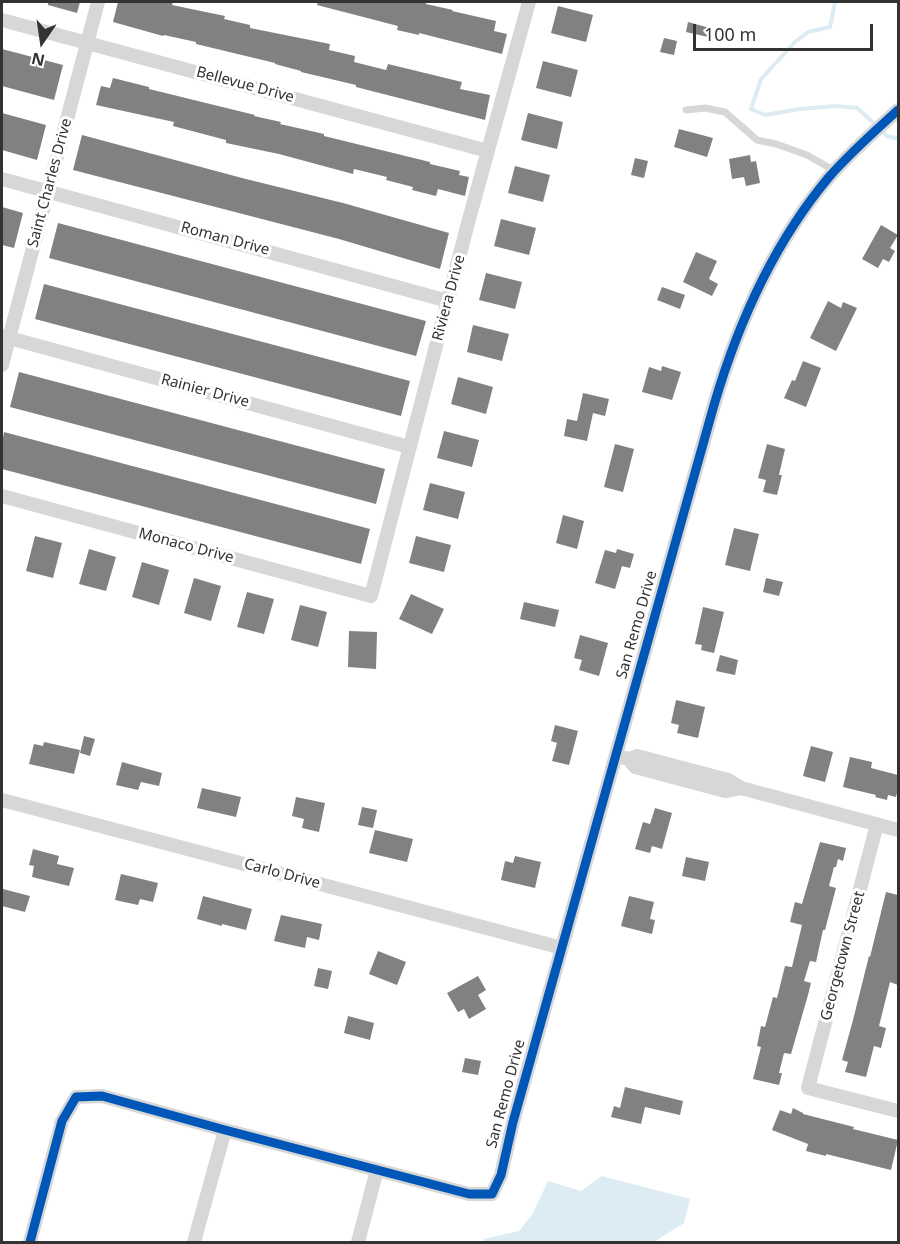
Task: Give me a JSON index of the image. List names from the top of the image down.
{
  "streets": {
    "street": [
      "Bellevue Drive",
      "Saint Charles Drive",
      "Roman Drive",
      "Riviera Drive",
      "Rainier Drive",
      "Monaco Drive",
      "San Remo Drive",
      "Carlo Drive",
      "Georgetown Street"
    ]
  },
  "crossings": [
    ["Bellevue Drive", "Saint Charles Drive"],
    ["Bellevue Drive", "Riviera Drive"],
    ["Saint Charles Drive", "Roman Drive"],
    ["Saint Charles Drive", "Rainier Drive"],
    ["Roman Drive", "Riviera Drive"],
    ["Riviera Drive", "Rainier Drive"],
    ["Riviera Drive", "Monaco Drive"],
    ["San Remo Drive", "Carlo Drive"]
  ],
  "scale_bar": "100 m",
  "north": "bottom"
}
